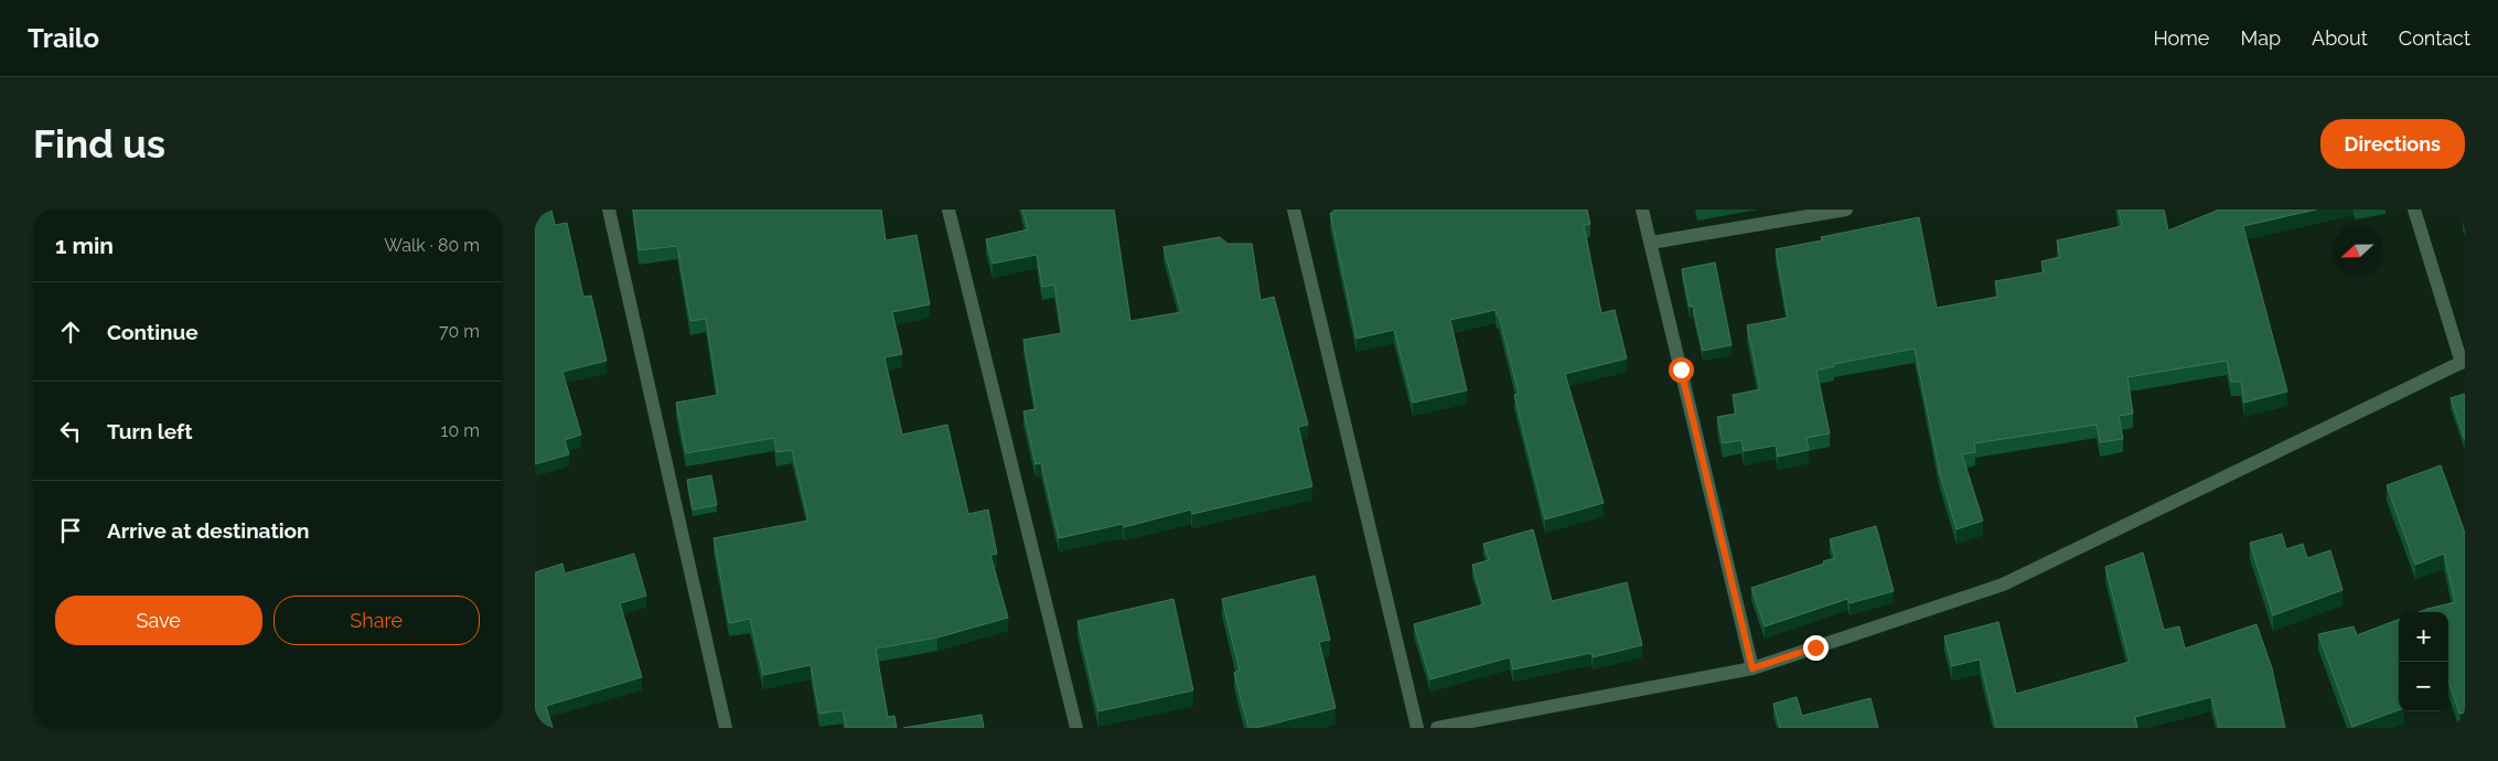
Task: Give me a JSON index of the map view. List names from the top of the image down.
{
  "north": "left",
  "page": {
    "header": "Trailo",
    "nav": [
      "Home",
      "Map",
      "About",
      "Contact"
    ],
    "buttons": [
      "Directions",
      ["Save", "Share"]
    ],
    "title": "Find us",
    "heading": ["1 min", "Walk · 80 m"],
    "list": [
      ["Continue", "70 m"],
      ["Turn left", "10 m"],
      "Arrive at destination"
    ],
    "map_buttons": ["+", "−"]
  }
}
